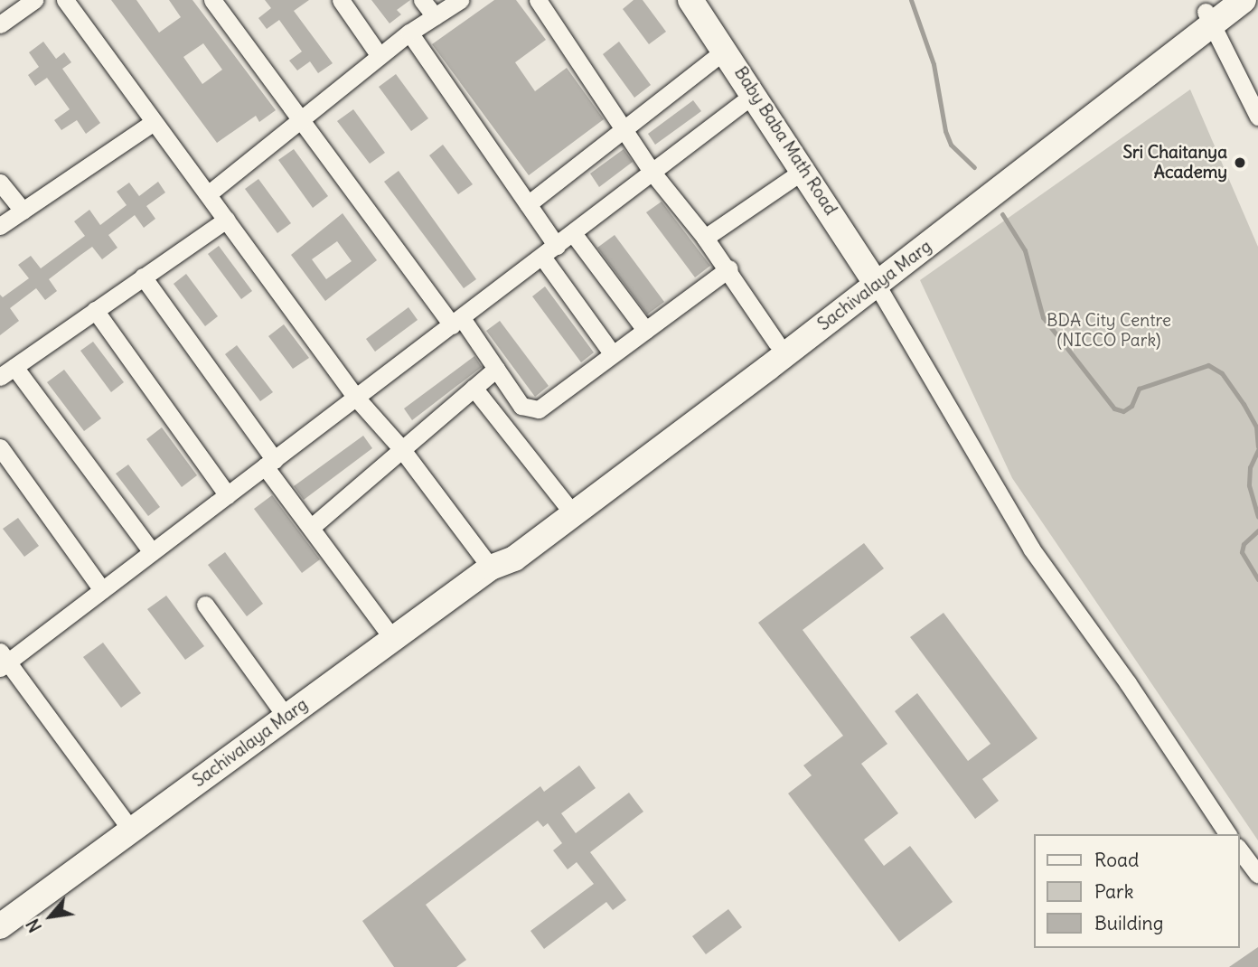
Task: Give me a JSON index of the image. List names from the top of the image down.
{
  "streets": {
    "main road": ["Baby Baba Math Road", "Sachivalaya Marg"]
  },
  "crossings": [
    ["Baby Baba Math Road", "Sachivalaya Marg"]
  ],
  "parks": ["BDA City Centre (NICCO Park)"],
  "places": ["Sri Chaitanya Academy"],
  "legend": ["Road", "Park", "Building"],
  "north": "bottom left"
}
